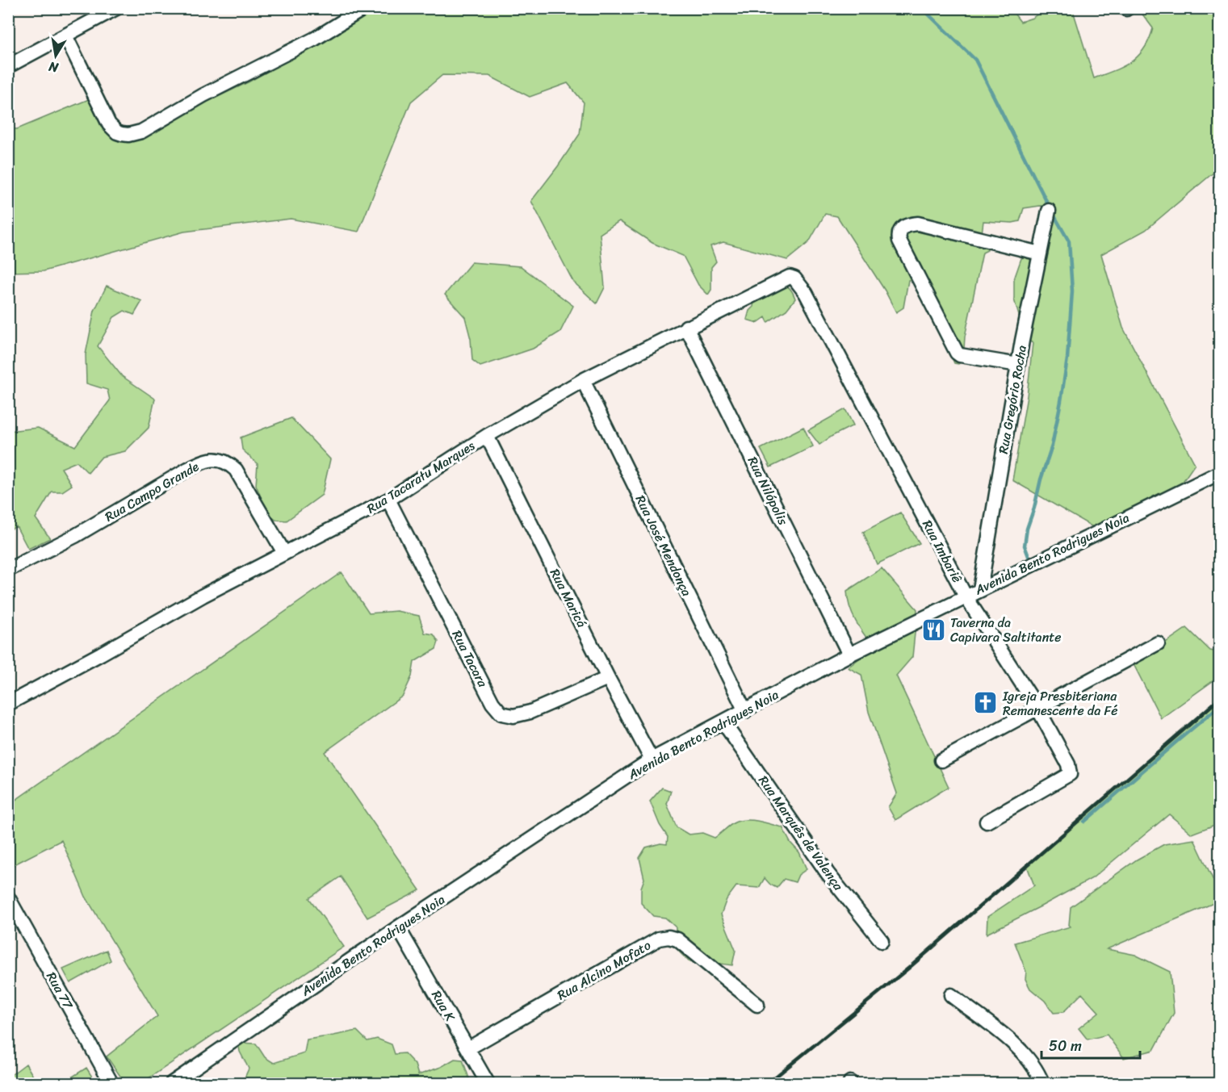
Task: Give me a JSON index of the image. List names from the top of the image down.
{
  "streets": {
    "street": [
      "Rua Gregório Rocha",
      "Rua Tacaratu Marques",
      "Rua Nilópolis",
      "Rua Campo Grande",
      "Rua José Mendonça",
      "Rua Imbariê",
      "Avenida Bento Rodrigues Noia",
      "Rua Maricá",
      "Rua Tacara",
      "Rua Marquês de Valença",
      "Rua Alcino Mofato",
      "Rua 77",
      "Rua K"
    ]
  },
  "crossings": [
    ["Rua Gregório Rocha", "Avenida Bento Rodrigues Noia"],
    ["Rua Tacaratu Marques", "Rua Nilópolis"],
    ["Rua Tacaratu Marques", "Rua Campo Grande"],
    ["Rua Tacaratu Marques", "Rua José Mendonça"],
    ["Rua Tacaratu Marques", "Rua Imbariê"],
    ["Rua Tacaratu Marques", "Rua Maricá"],
    ["Rua Tacaratu Marques", "Rua Tacara"],
    ["Rua Nilópolis", "Avenida Bento Rodrigues Noia"],
    ["Rua José Mendonça", "Avenida Bento Rodrigues Noia"],
    ["Rua Imbariê", "Avenida Bento Rodrigues Noia"],
    ["Avenida Bento Rodrigues Noia", "Rua Maricá"],
    ["Avenida Bento Rodrigues Noia", "Rua Marquês de Valença"],
    ["Avenida Bento Rodrigues Noia", "Rua K"],
    ["Rua Maricá", "Rua Tacara"],
    ["Rua Alcino Mofato", "Rua K"]
  ],
  "places": {
    "restaurant": ["Taverna da Capivara Saltitante"],
    "church": ["Igreja Presbiteriana Remanescente da Fé"]
  },
  "scale_bar": "50 m",
  "north": "bottom"
}
